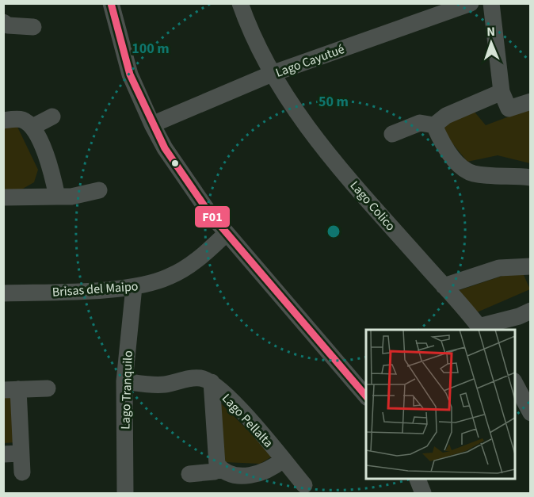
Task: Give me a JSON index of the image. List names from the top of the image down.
{
  "streets": {
    "street": [
      "Lago Cayutué",
      "Lago Colico",
      "Brisas del Maipo",
      "Lago Tranquilo",
      "Lago Pellalta"
    ]
  },
  "crossings": [
    ["Lago Cayutué", "Lago Colico"],
    ["Brisas del Maipo", "Lago Tranquilo"],
    ["Lago Tranquilo", "Lago Pellalta"]
  ],
  "lines": ["transit line F01"],
  "north": "top",
  "rings": ["100 m", "50 m"]
}
